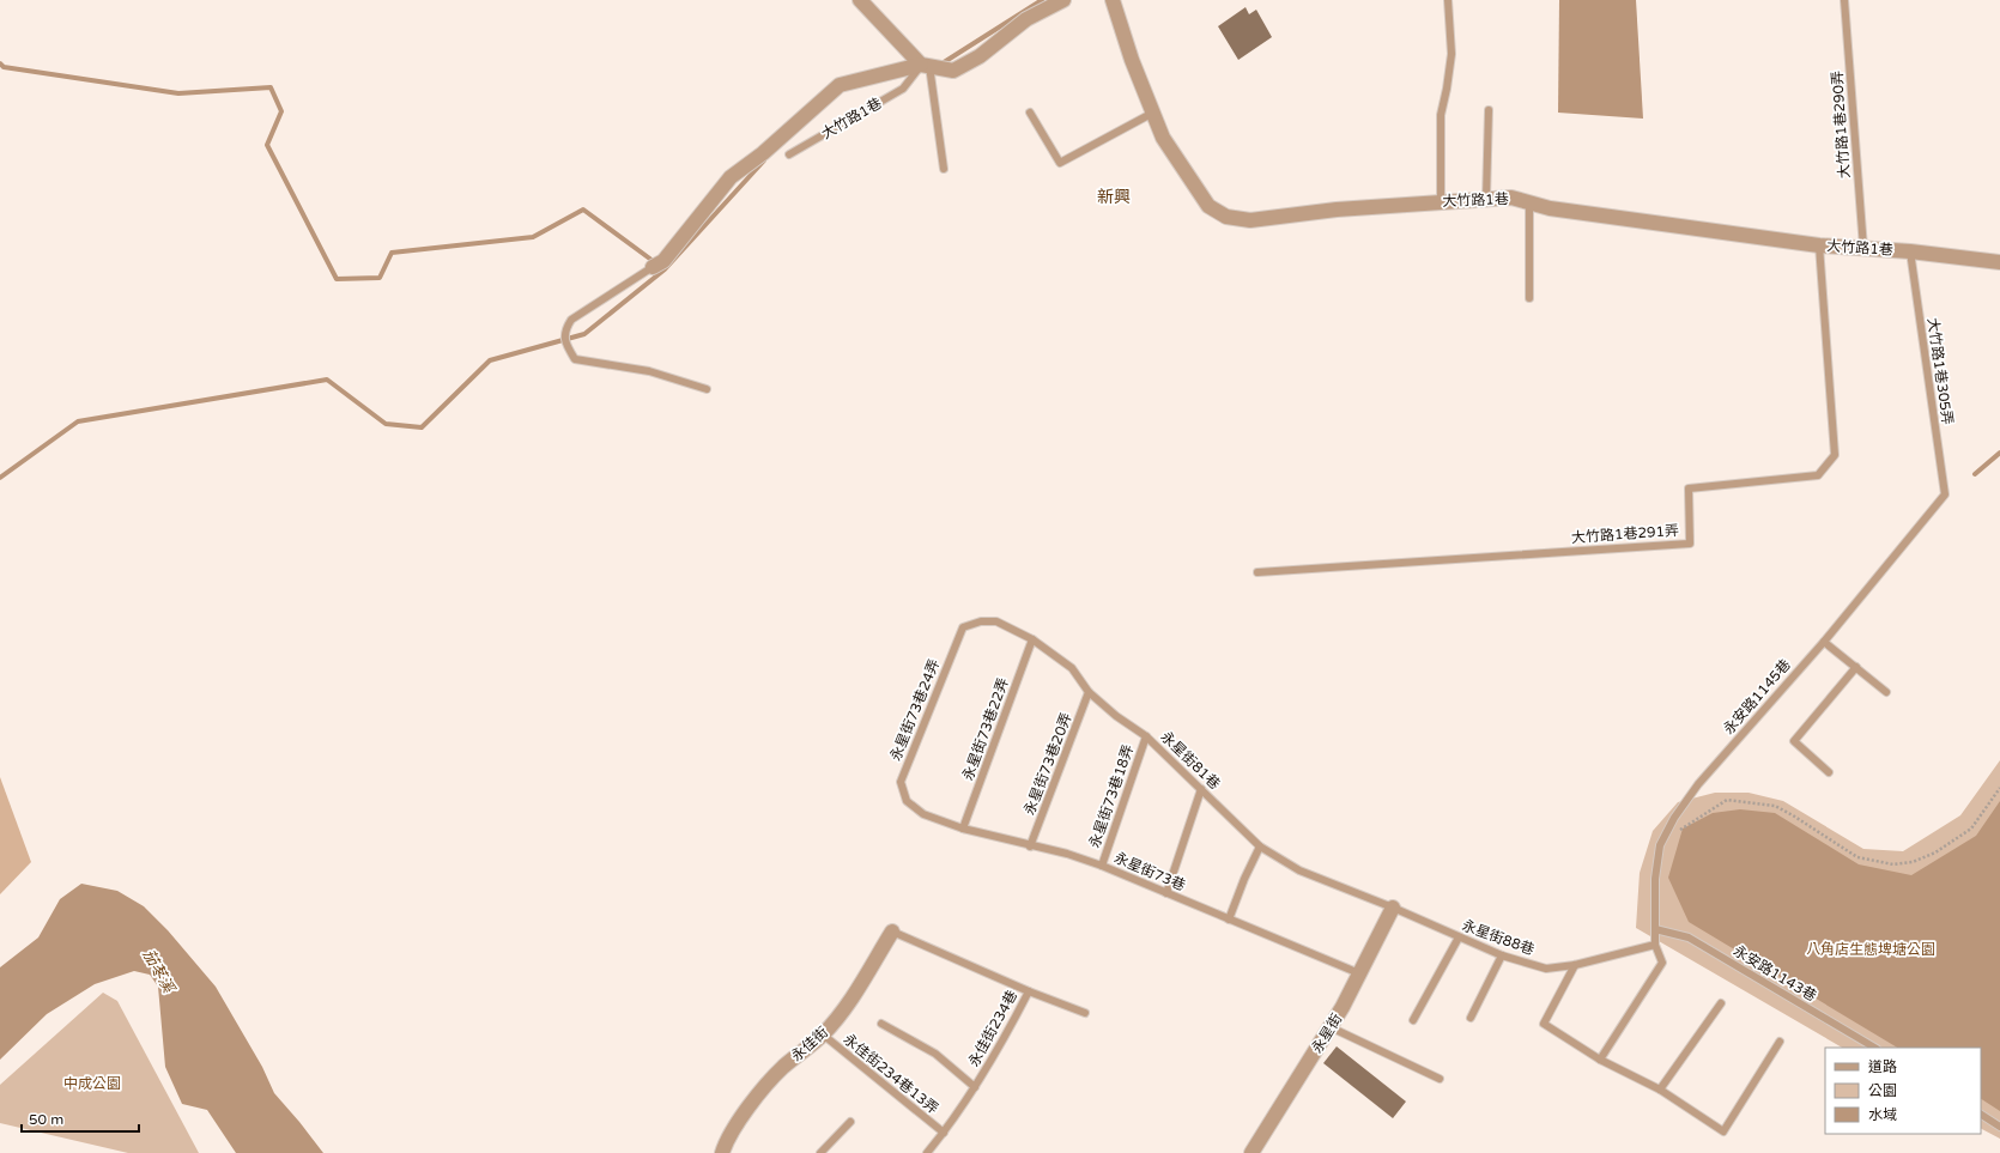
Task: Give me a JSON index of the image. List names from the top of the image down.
{
  "streets": {
    "street": ["大竹路1巷", "永星街", "永佳街"],
    "lane": [
      "大竹路1巷290弄",
      "大竹路1巷305弄",
      "大竹路1巷291弄",
      "永安路1145巷",
      "永星街73巷24弄",
      "永星街73巷22弄",
      "永星街81巷",
      "永星街73巷20弄",
      "永星街73巷18弄",
      "永星街73巷",
      "永星街88巷",
      "永安路1143巷",
      "永佳街234巷",
      "永佳街234巷13弄"
    ]
  },
  "crossings": [
    ["大竹路1巷", "大竹路1巷290弄"],
    ["大竹路1巷", "大竹路1巷305弄"],
    ["大竹路1巷", "大竹路1巷291弄"],
    ["大竹路1巷305弄", "永安路1145巷"],
    ["永安路1145巷", "永星街88巷"],
    ["永安路1145巷", "永安路1143巷"],
    ["永星街73巷24弄", "永星街81巷"],
    ["永星街73巷24弄", "永星街73巷"],
    ["永星街73巷22弄", "永星街81巷"],
    ["永星街73巷22弄", "永星街73巷"],
    ["永星街81巷", "永星街73巷20弄"],
    ["永星街81巷", "永星街73巷18弄"],
    ["永星街81巷", "永星街88巷"],
    ["永星街81巷", "永星街"],
    ["永星街73巷20弄", "永星街73巷"],
    ["永星街73巷18弄", "永星街73巷"],
    ["永星街73巷", "永星街"],
    ["永星街88巷", "永星街"],
    ["永佳街234巷", "永佳街"],
    ["永佳街234巷", "永佳街234巷13弄"],
    ["永佳街", "永佳街234巷13弄"]
  ],
  "districts": ["新興"],
  "water": ["茄苳溪"],
  "parks": ["八角店生態埤塘公園", "中成公園"],
  "legend": ["道路", "公園", "水域"],
  "scale_bar": "50 m"
}
